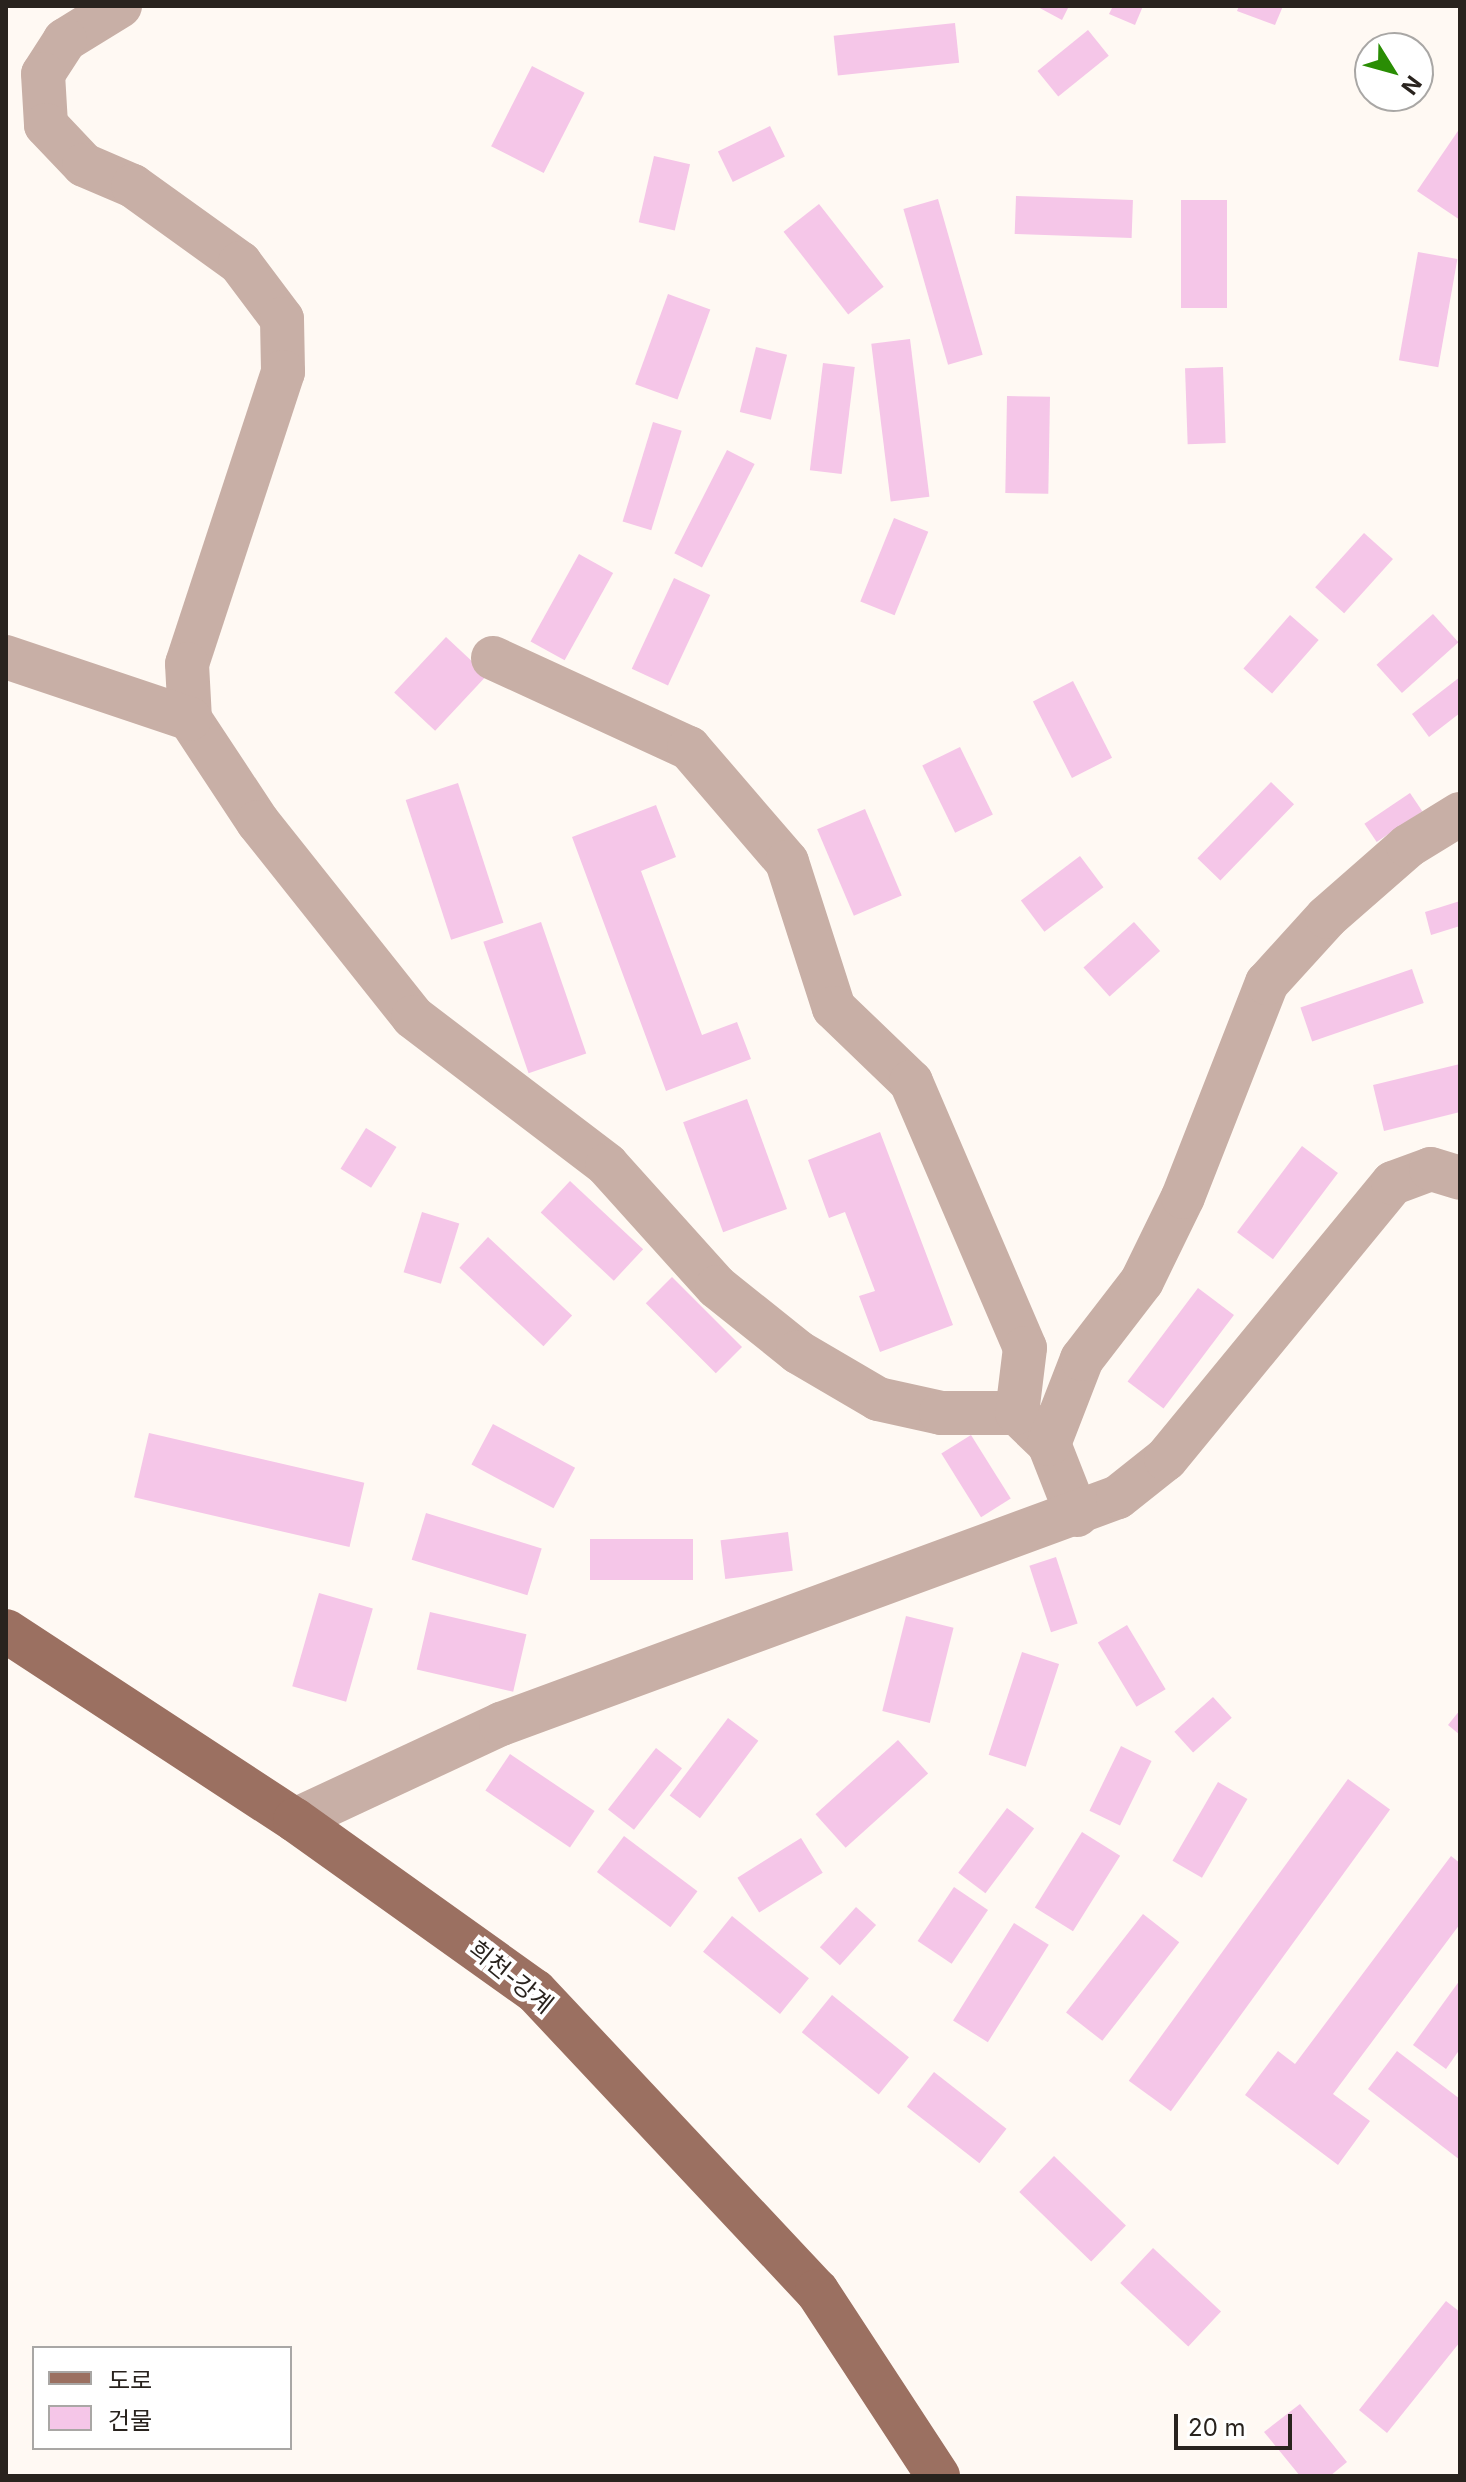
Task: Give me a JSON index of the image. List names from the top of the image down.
{
  "streets": {
    "main road": ["희천-강계"]
  },
  "legend": ["도로", "건물"],
  "scale_bar": "20 m",
  "north": "bottom right"
}
